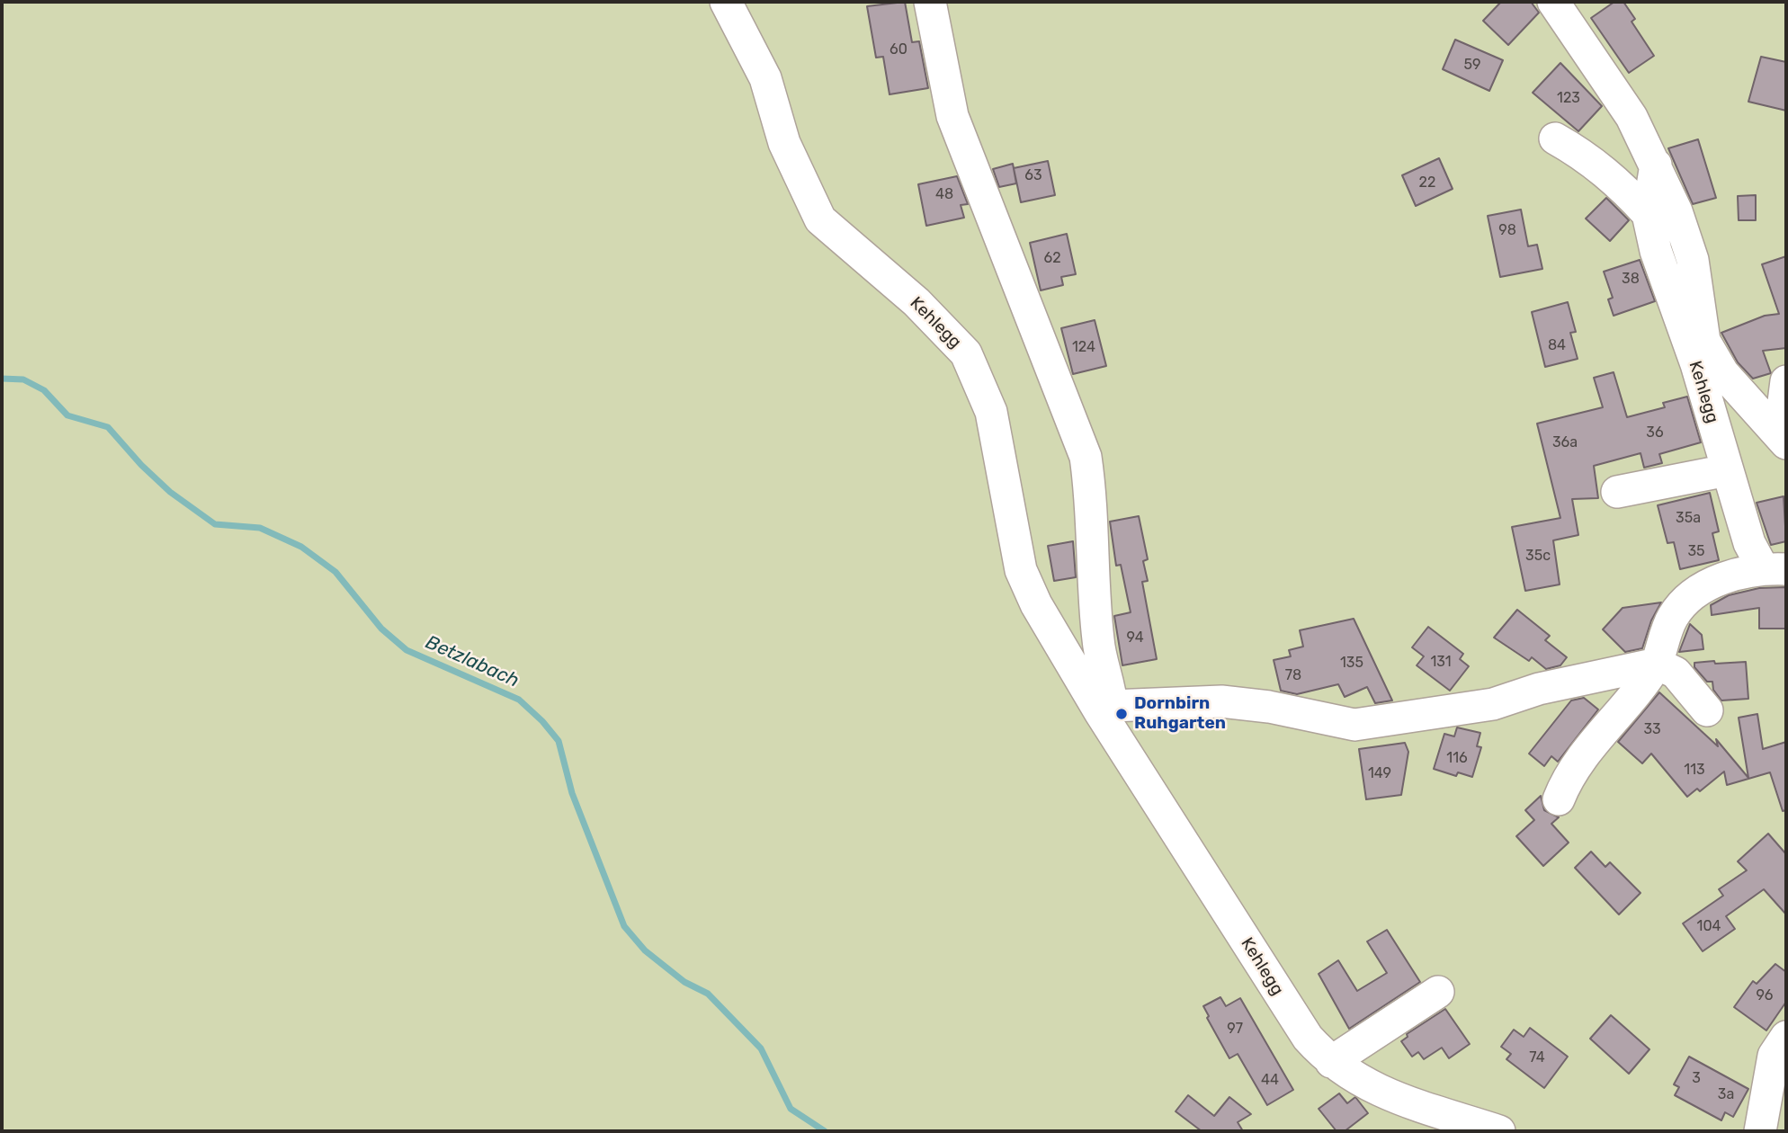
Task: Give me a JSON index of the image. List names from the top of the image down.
{
  "streets": {
    "street": ["Kehlegg"]
  },
  "water": ["Betzlabach"],
  "places": ["Dornbirn Ruhgarten"],
  "house_numbers": [
    "60",
    "59",
    "123",
    "63",
    "22",
    "48",
    "98",
    "62",
    "38",
    "84",
    "124",
    "36",
    "36a",
    "35a",
    "35",
    "35c",
    "94",
    "131",
    "135",
    "78",
    "33",
    "116",
    "113",
    "149",
    "104",
    "96",
    "97",
    "74",
    "3",
    "44",
    "3a"
  ]
}
